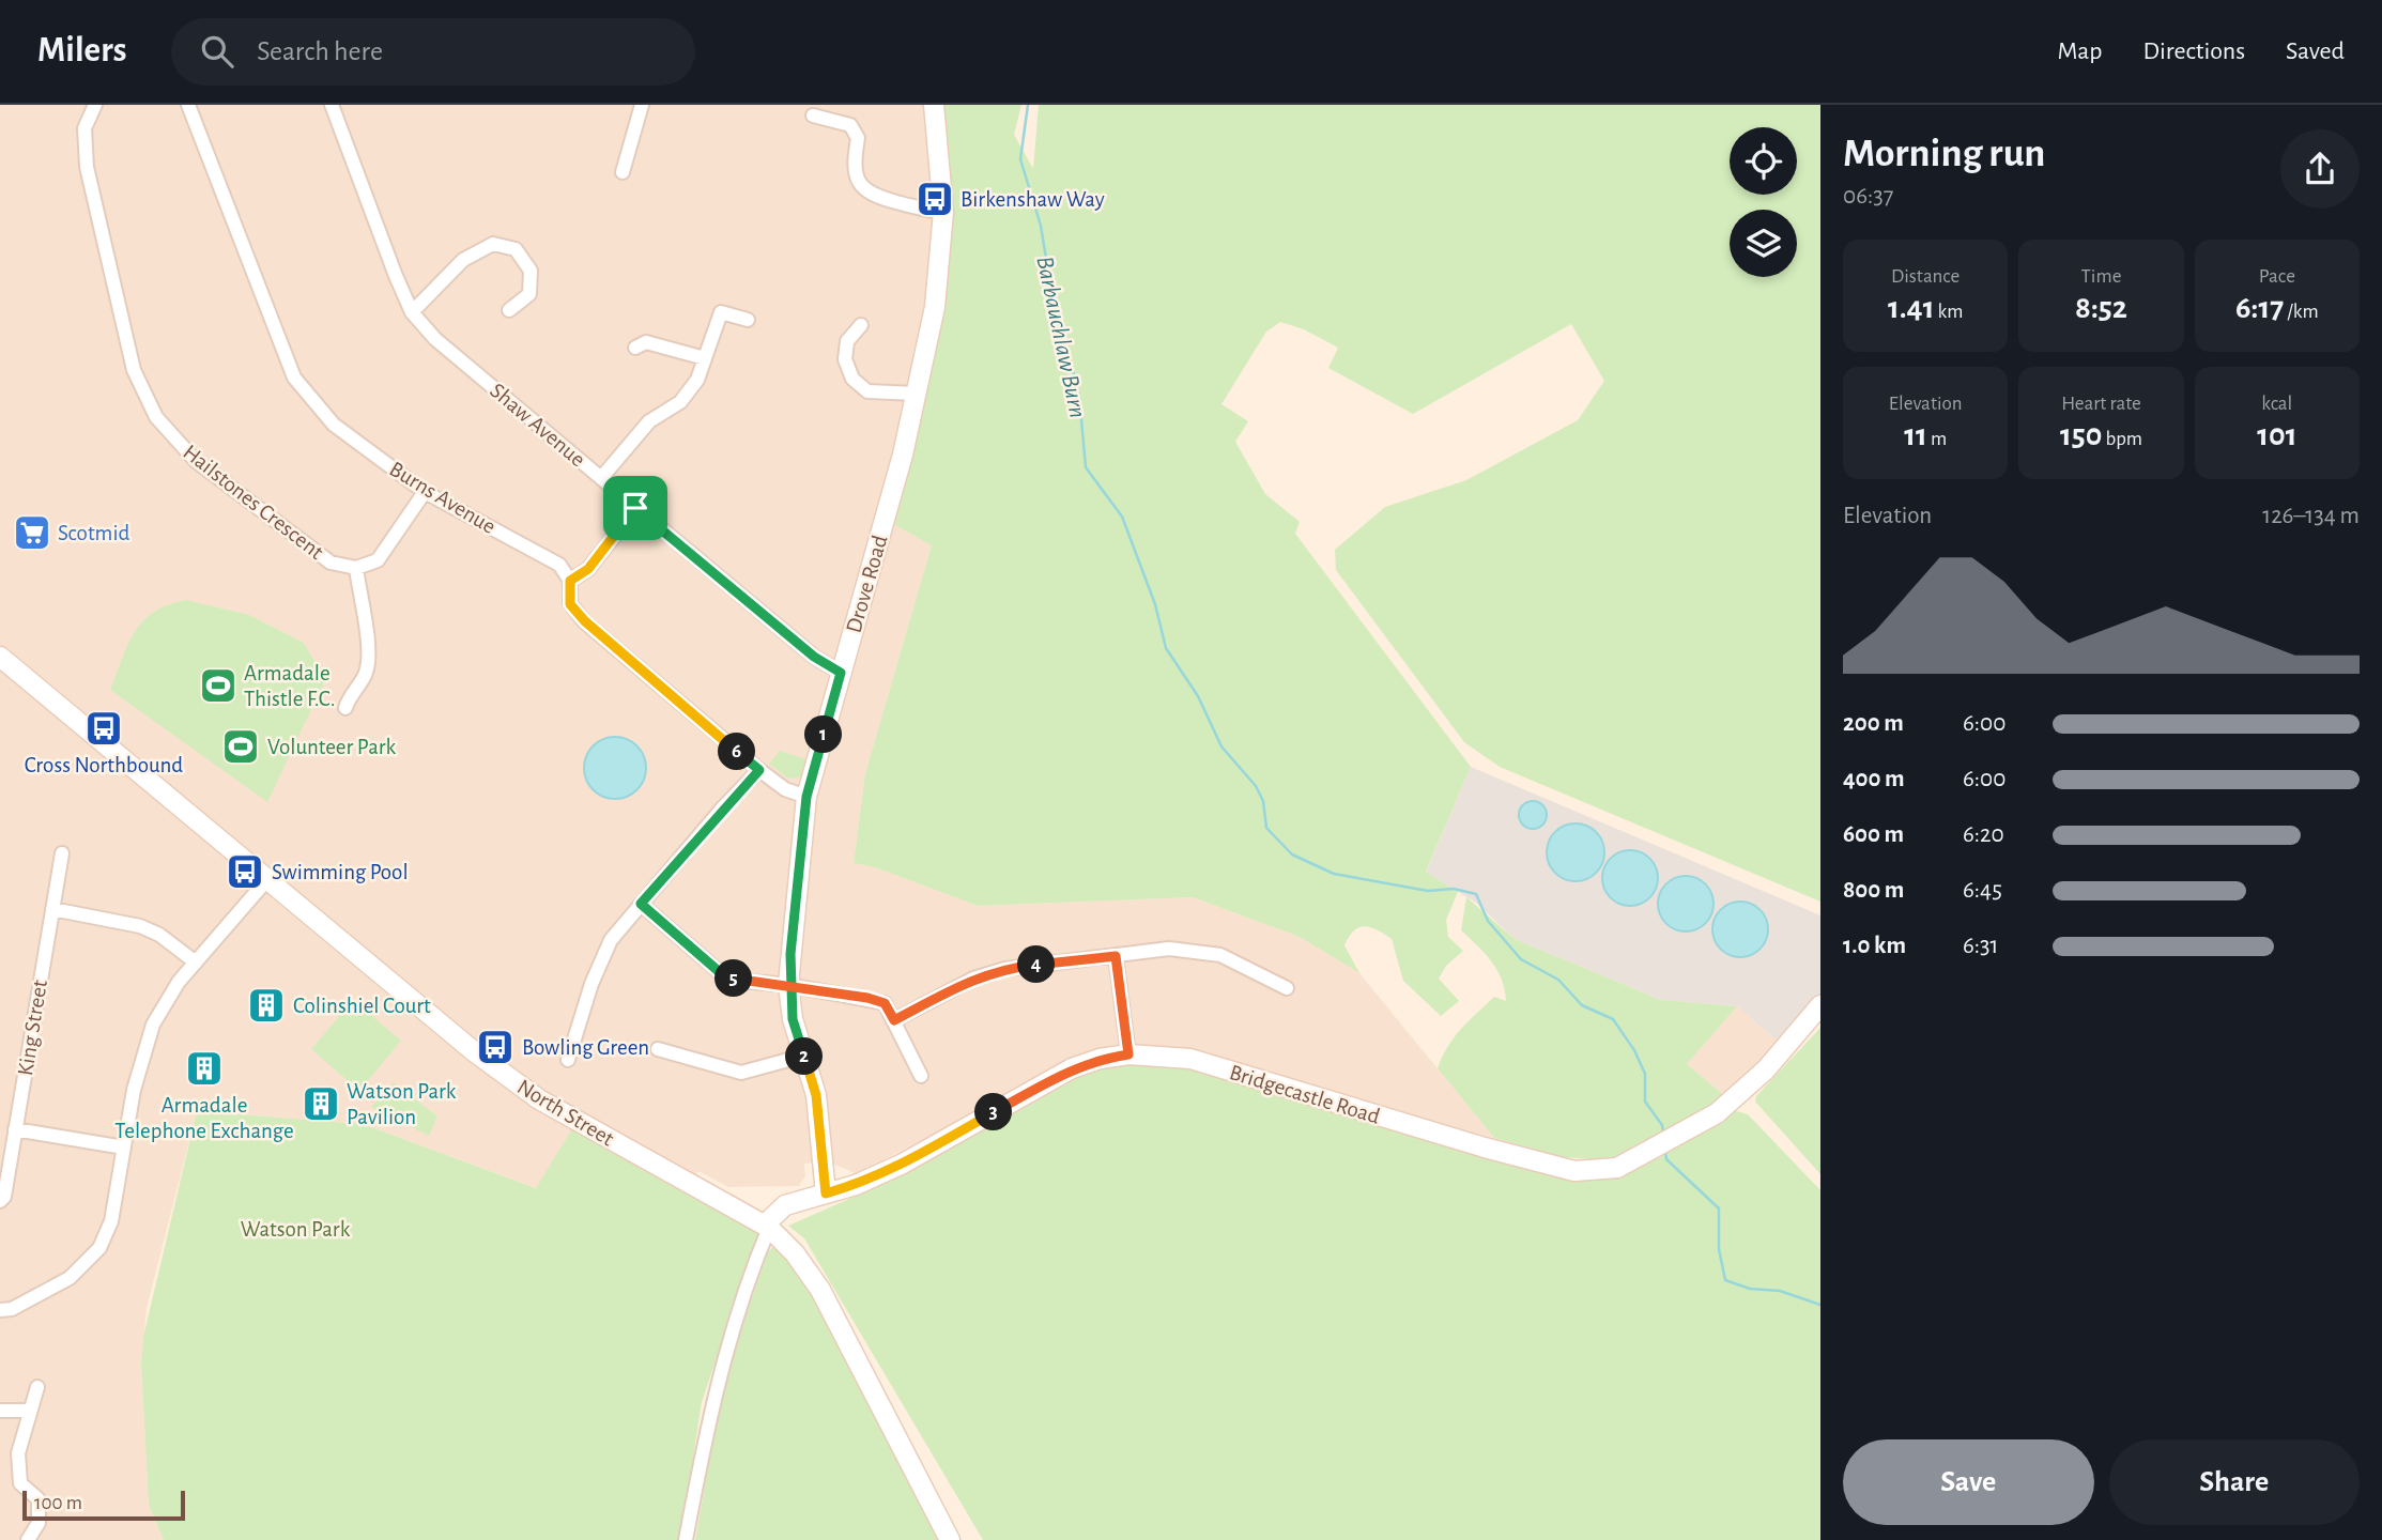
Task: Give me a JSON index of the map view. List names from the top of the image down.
{
  "streets": {
    "street": [
      "Shaw Avenue",
      "Burns Avenue",
      "Hailstones Crescent",
      "Drove Road",
      "King Street",
      "Bridgecastle Road",
      "North Street"
    ]
  },
  "crossings": [
    ["Shaw Avenue", "Drove Road"],
    ["Drove Road", "Bridgecastle Road"],
    ["Bridgecastle Road", "North Street"]
  ],
  "water": ["Barbauchlaw Burn"],
  "parks": ["Watson Park"],
  "places": {
    "bus stop": [
      "Birkenshaw Way",
      "Cross Northbound",
      "Swimming Pool",
      "Bowling Green"
    ],
    "supermarket": ["Scotmid"],
    "sports": ["Armadale Thistle F.C.", "Volunteer Park"],
    "building": ["Colinshiel Court", "Armadale Telephone Exchange", "Watson Park Pavilion"]
  },
  "scale_bar": "100 m",
  "page": {
    "header": "Milers",
    "search": "Search here",
    "nav": ["Map", "Directions", "Saved"],
    "heading": ["Morning run", "06:37"],
    "stats": [
      ["Distance", "1.41 km"],
      ["Time", "8:52"],
      ["Pace", "6:17 /km"],
      ["Elevation", "11 m"],
      ["Heart rate", "150 bpm"],
      ["kcal", "101"]
    ],
    "chart": ["Elevation", "126–134 m"],
    "list": [
      {
        "name": "200 m",
        "note": "6:00"
      },
      {
        "name": "400 m",
        "note": "6:00"
      },
      {
        "name": "600 m",
        "note": "6:20"
      },
      {
        "name": "800 m",
        "note": "6:45"
      },
      {
        "name": "1.0 km",
        "note": "6:31"
      }
    ],
    "pins": [
      "1",
      "6",
      "4",
      "5",
      "2",
      "3"
    ],
    "buttons": ["Save", "Share"],
    "scale": "100 m"
  }
}
